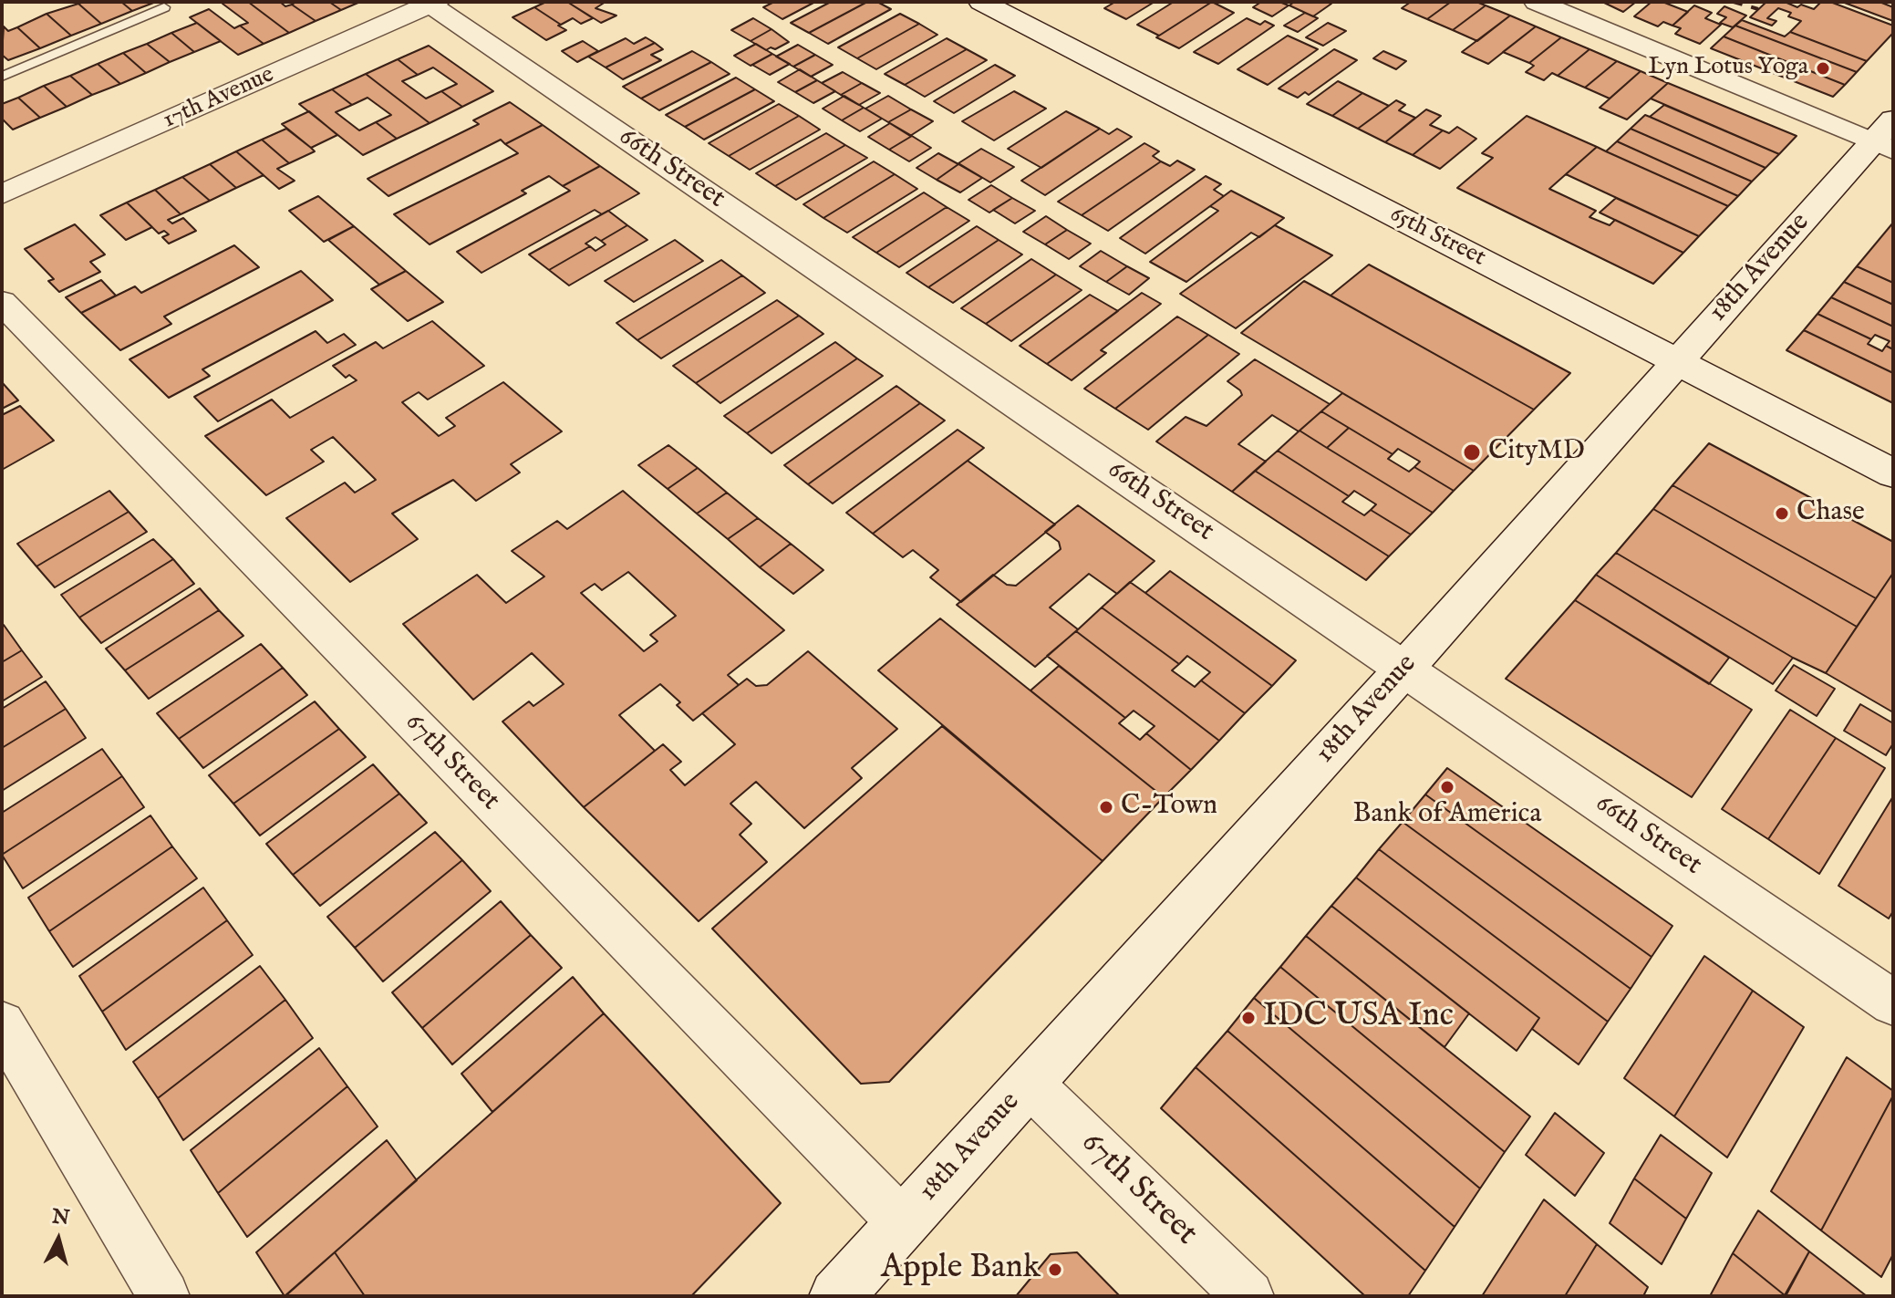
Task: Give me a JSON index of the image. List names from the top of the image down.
{
  "streets": {
    "street": [
      "17th Avenue",
      "66th Street",
      "65th Street",
      "18th Avenue",
      "67th Street"
    ]
  },
  "crossings": [
    ["17th Avenue", "66th Street"],
    ["66th Street", "18th Avenue"],
    ["65th Street", "18th Avenue"],
    ["18th Avenue", "67th Street"]
  ],
  "places": [
    "Lyn Lotus Yoga",
    "CityMD",
    "Chase",
    "Bank of America",
    "C-Town",
    "IDC USA Inc",
    "Apple Bank"
  ],
  "north": "top"
}
